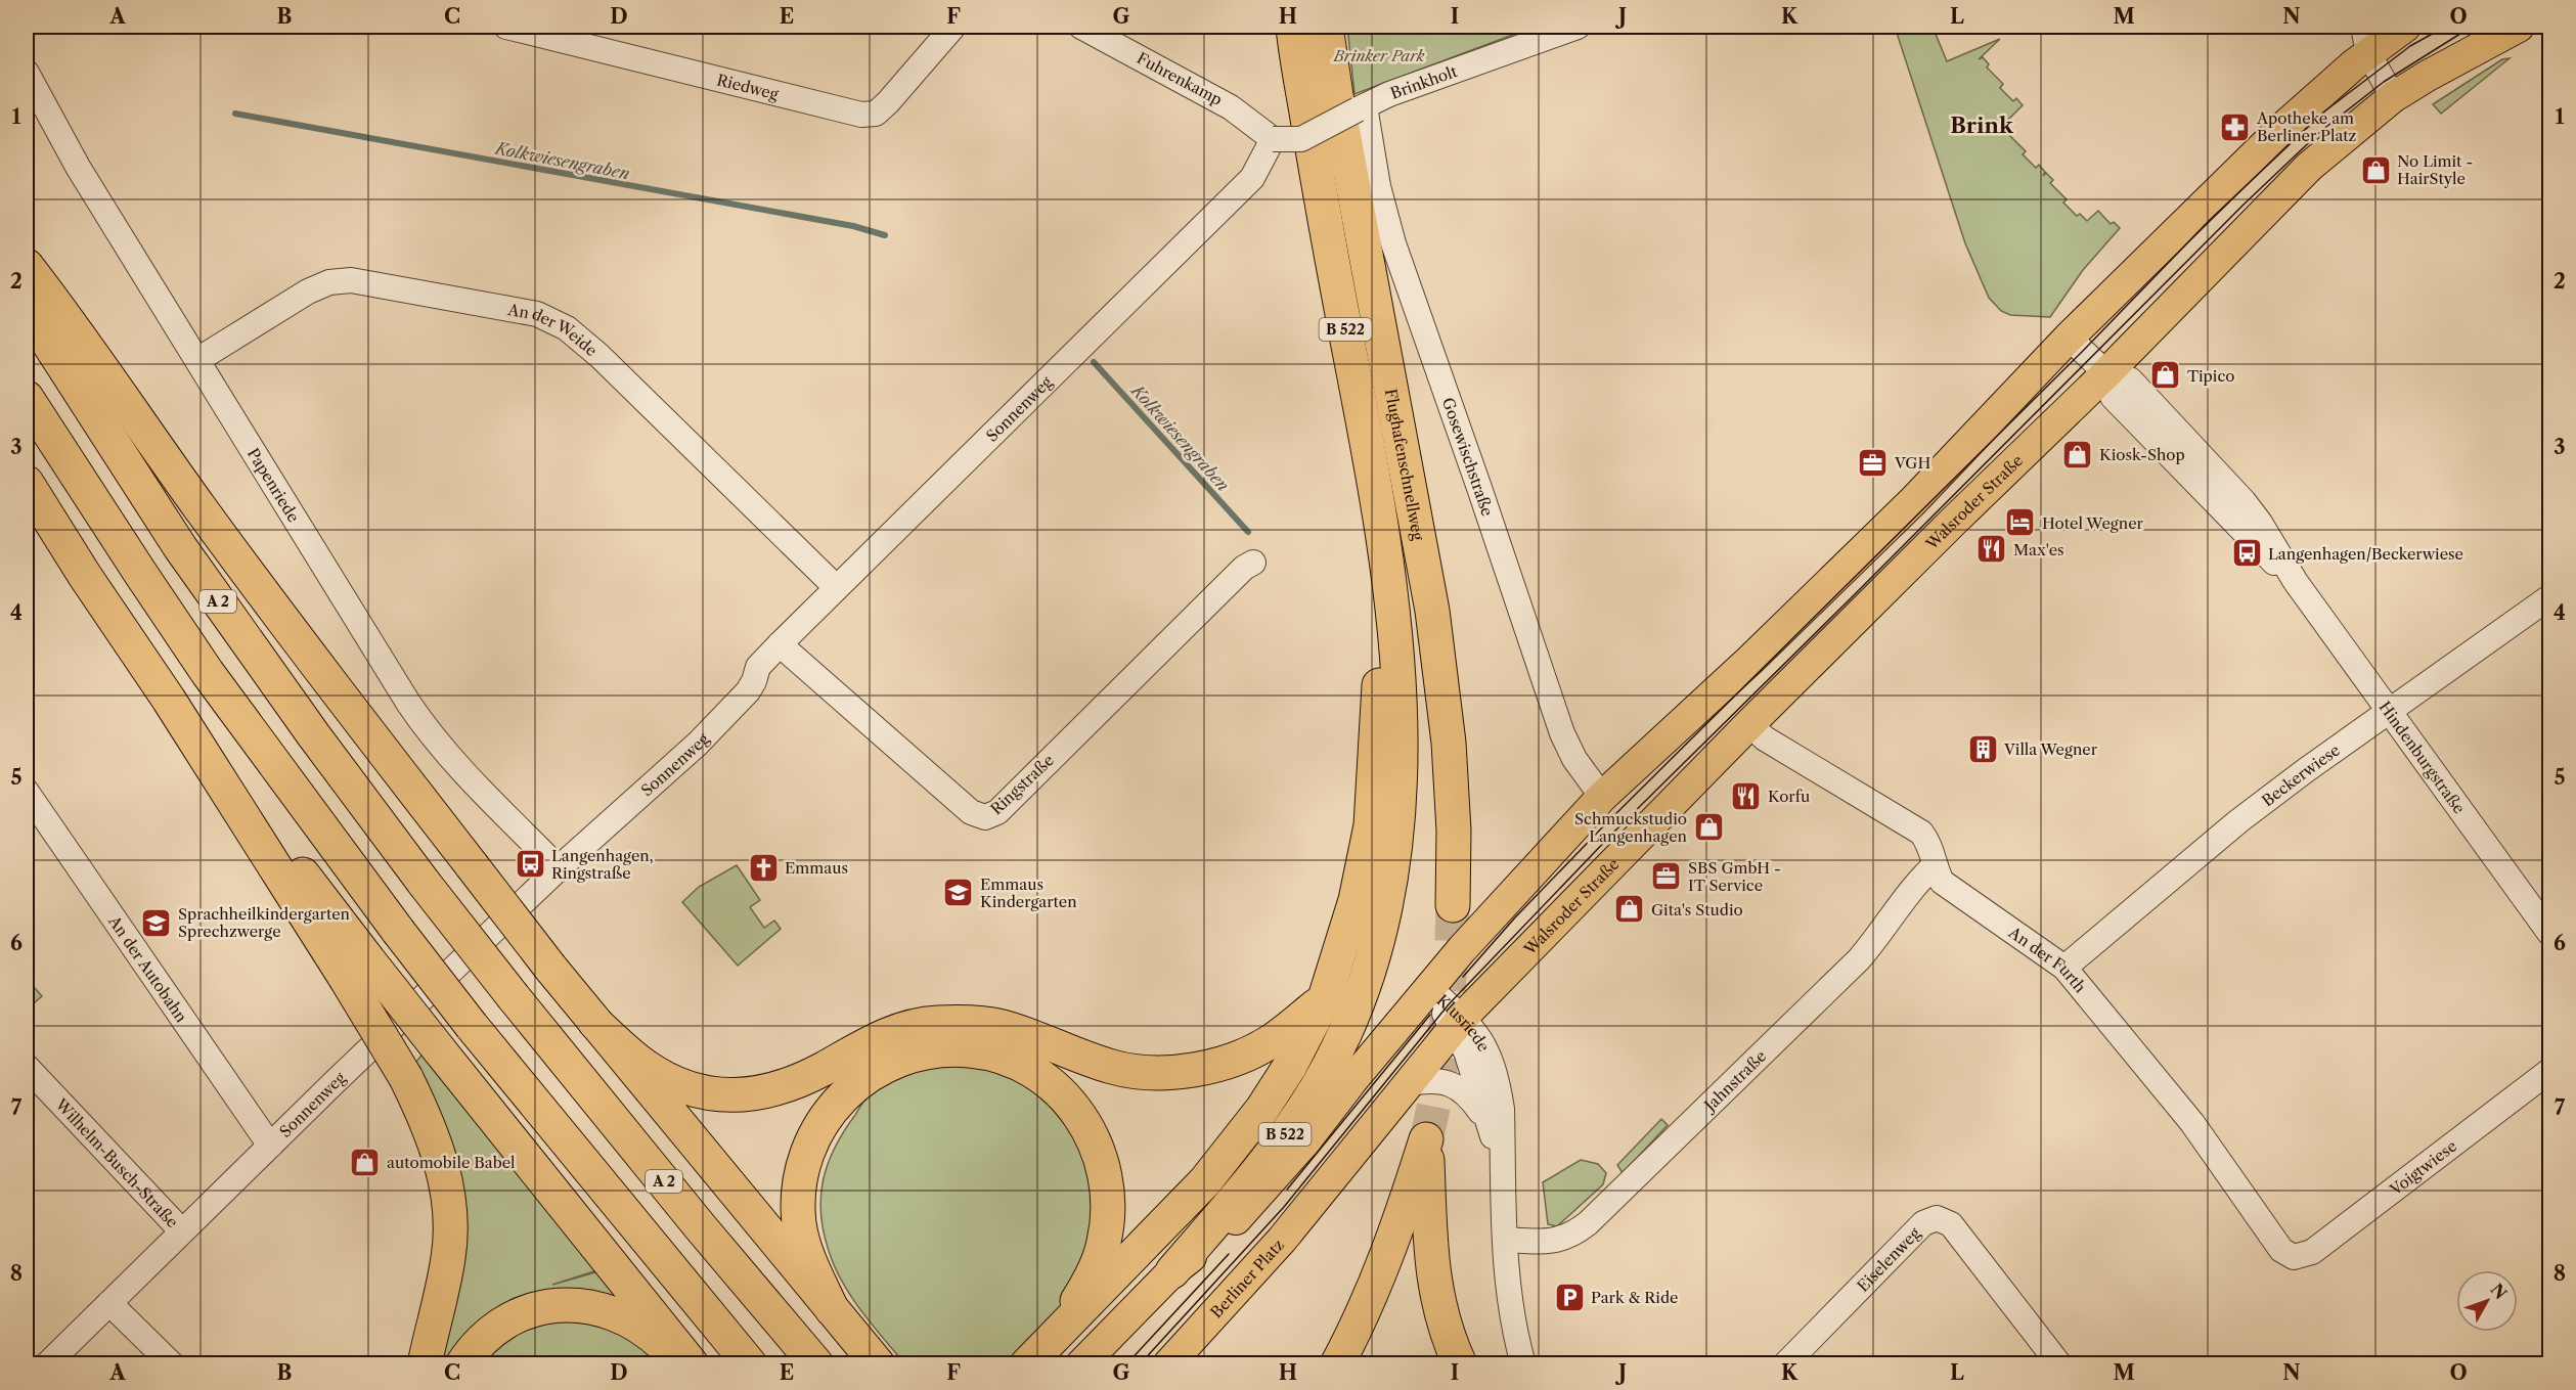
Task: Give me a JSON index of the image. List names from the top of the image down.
{
  "streets": {
    "highway": ["B 522", "Flughafenschnellweg", "A 2"],
    "main road": ["Walsroder Straße", "Berliner Platz"],
    "street": [
      "Fuhrenkamp",
      "Brinkholt",
      "Riedweg",
      "An der Weide",
      "Sonnenweg",
      "Gosewischstraße",
      "Papenriede",
      "Hindenburgstraße",
      "Beckerwiese",
      "Ringstraße",
      "An der Furth",
      "An der Autobahn",
      "Klusriede",
      "Jahnstraße",
      "Wilhelm-Busch-Straße",
      "Voigtwiese",
      "Eiselenweg"
    ]
  },
  "crossings": [
    ["Fuhrenkamp", "Brinkholt"],
    ["Fuhrenkamp", "Sonnenweg"],
    ["Brinkholt", "Sonnenweg"],
    ["Brinkholt", "Gosewischstraße"],
    ["An der Weide", "Sonnenweg"],
    ["An der Weide", "Papenriede"],
    ["Sonnenweg", "Papenriede"],
    ["Sonnenweg", "Ringstraße"],
    ["Sonnenweg", "An der Autobahn"],
    ["Sonnenweg", "Wilhelm-Busch-Straße"],
    ["Walsroder Straße", "Hindenburgstraße"],
    ["Walsroder Straße", "An der Furth"],
    ["Walsroder Straße", "Klusriede"],
    ["Walsroder Straße", "Berliner Platz"],
    ["Hindenburgstraße", "Beckerwiese"],
    ["Beckerwiese", "An der Furth"],
    ["An der Furth", "Jahnstraße"],
    ["An der Furth", "Voigtwiese"],
    ["Klusriede", "Jahnstraße"],
    ["Klusriede", "Berliner Platz"]
  ],
  "districts": ["Brink"],
  "water": ["Kolkwiesengraben"],
  "parks": ["Brinker Park"],
  "places": {
    "pharmacy": ["Apotheke am Berliner Platz"],
    "shop": [
      "No Limit - HairStyle",
      "Tipico",
      "Kiosk-Shop",
      "Schmuckstudio Langenhagen",
      "Gita's Studio",
      "automobile Babel"
    ],
    "office": ["VGH", "SBS GmbH - IT Service"],
    "hotel": ["Hotel Wegner"],
    "restaurant": ["Max'es", "Korfu"],
    "bus stop": ["Langenhagen/Beckerwiese", "Langenhagen, Ringstraße"],
    "building": ["Villa Wegner"],
    "church": ["Emmaus"],
    "school or university": ["Emmaus Kindergarten", "Sprachheilkindergarten Sprechzwerge"],
    "parking": ["Park & Ride"]
  },
  "north": "top right",
  "grid": {
    "columns": [
      "A",
      "B",
      "C",
      "D",
      "E",
      "F",
      "G",
      "H",
      "I",
      "J",
      "K",
      "L",
      "M",
      "N",
      "O"
    ],
    "rows": [
      "1",
      "2",
      "3",
      "4",
      "5",
      "6",
      "7",
      "8"
    ]
  }
}
